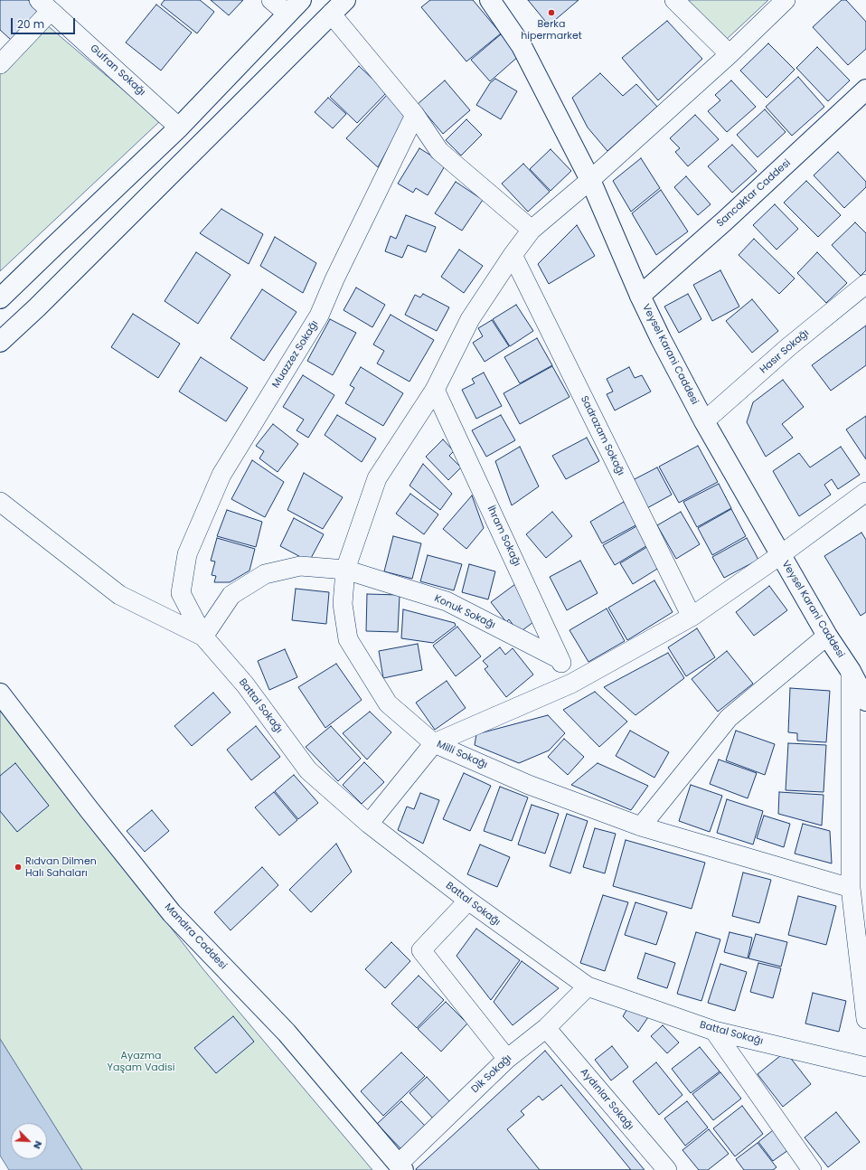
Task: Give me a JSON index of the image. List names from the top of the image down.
{
  "streets": {
    "main road": ["Sancaktar Caddesi", "Veysel Karani Caddesi", "Mandıra Caddesi"],
    "street": [
      "Gufran Sokağı",
      "Hasır Sokağı",
      "Muazzez Sokağı",
      "Sadrazam Sokağı",
      "İhram Sokağı",
      "Konuk Sokağı",
      "Battal Sokağı",
      "Milli Sokağı",
      "Dik Sokağı",
      "Aydınlar Sokağı"
    ]
  },
  "crossings": [
    ["Sancaktar Caddesi", "Veysel Karani Caddesi"],
    ["Hasır Sokağı", "Veysel Karani Caddesi"],
    ["Muazzez Sokağı", "Battal Sokağı"],
    ["Veysel Karani Caddesi", "Milli Sokağı"],
    ["Sadrazam Sokağı", "Milli Sokağı"],
    ["İhram Sokağı", "Konuk Sokağı"],
    ["İhram Sokağı", "Milli Sokağı"],
    ["Konuk Sokağı", "Battal Sokağı"],
    ["Konuk Sokağı", "Milli Sokağı"],
    ["Battal Sokağı", "Dik Sokağı"],
    ["Mandıra Caddesi", "Dik Sokağı"],
    ["Dik Sokağı", "Aydınlar Sokağı"]
  ],
  "parks": ["Ayazma Yaşam Vadisi"],
  "places": ["Berka hipermarket", "Rıdvan Dilmen Halı Sahaları"],
  "scale_bar": "20 m",
  "north": "bottom right"
}
